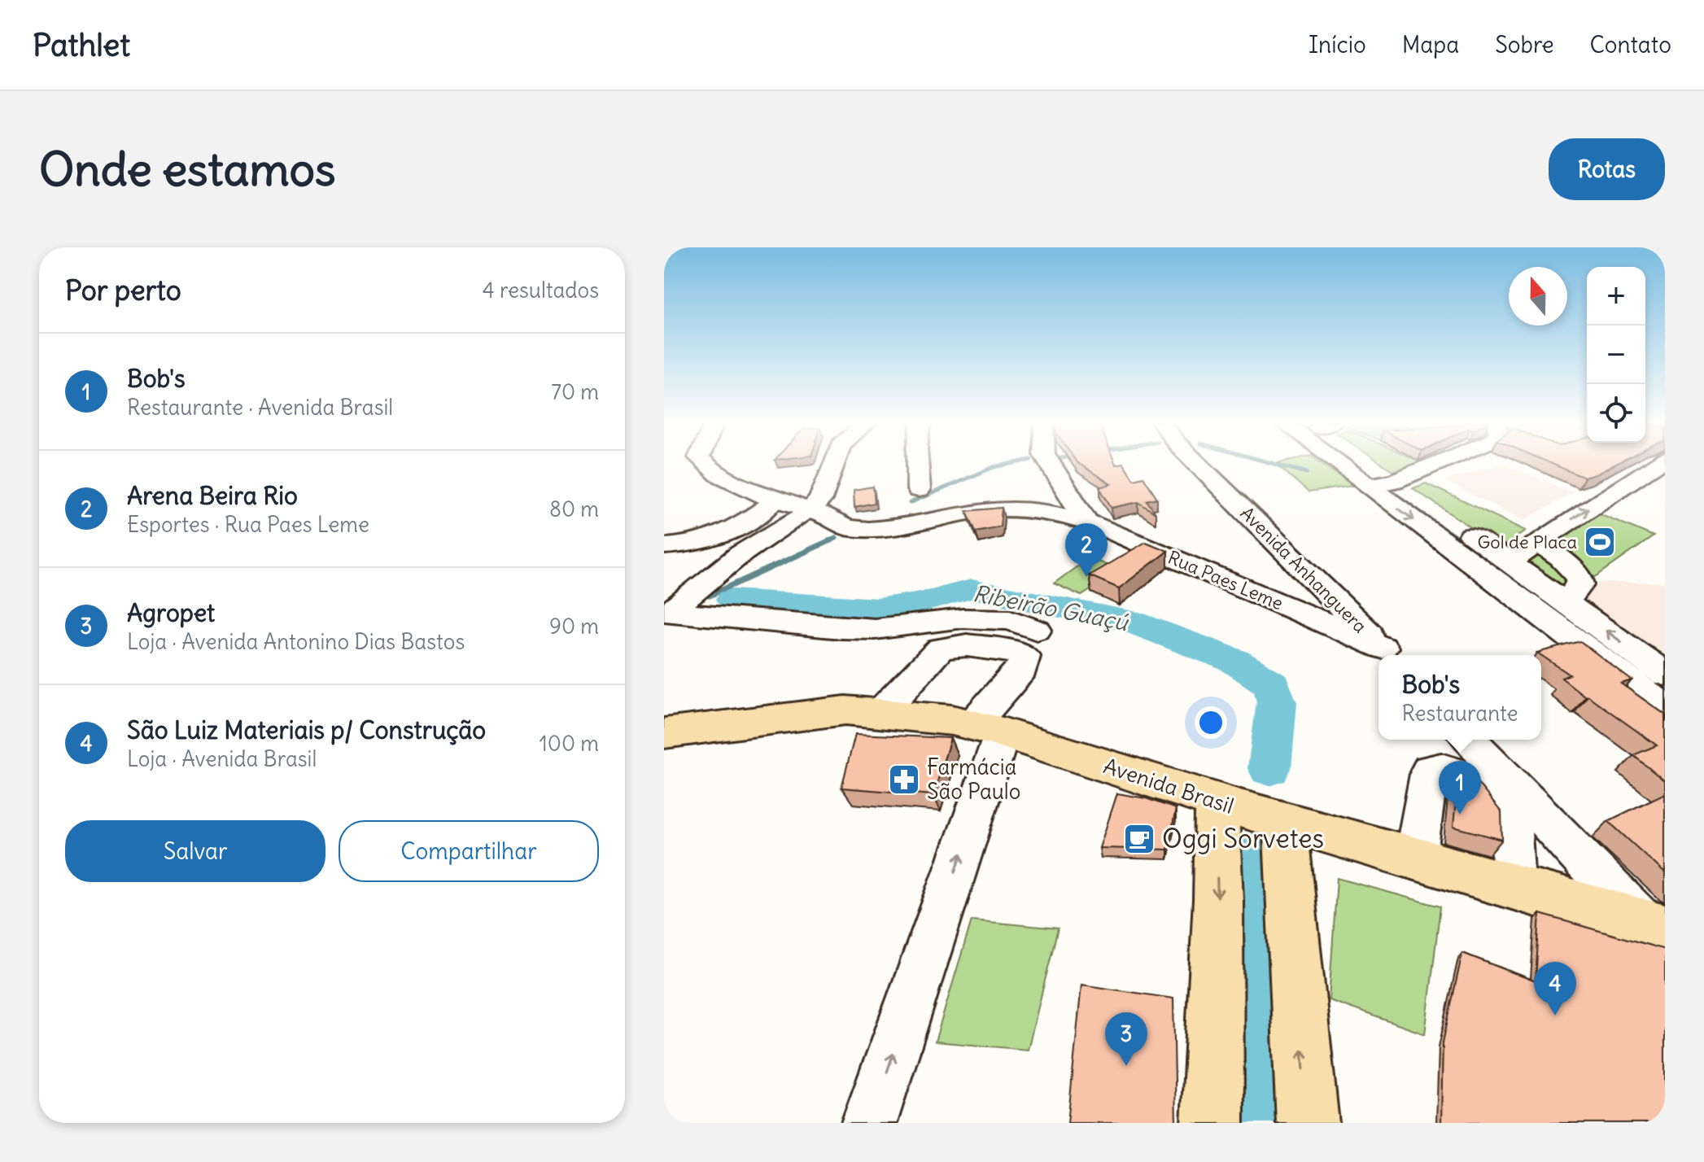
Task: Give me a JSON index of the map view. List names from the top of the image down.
{
  "streets": {
    "main road": ["Avenida Brasil"],
    "street": ["Avenida Anhanguera", "Rua Paes Leme"]
  },
  "crossings": [
    ["Avenida Anhanguera", "Rua Paes Leme"]
  ],
  "water": ["Ribeirão Guaçú"],
  "places": {
    "sports": ["Gol de Placa"],
    "pharmacy": ["Farmácia São Paulo"],
    "cafe": ["Oggi Sorvetes"]
  },
  "north": "top",
  "page": {
    "header": "Pathlet",
    "nav": [
      "Início",
      "Mapa",
      "Sobre",
      "Contato"
    ],
    "buttons": [
      "Rotas",
      ["Salvar", "Compartilhar"]
    ],
    "title": "Onde estamos",
    "heading": ["Por perto", "4 resultados"],
    "map_buttons": ["+", "−"],
    "list": [
      {
        "mark": "1",
        "name": "Bob's",
        "note": "Restaurante · Avenida Brasil",
        "value": "70 m"
      },
      {
        "mark": "2",
        "name": "Arena Beira Rio",
        "note": "Esportes · Rua Paes Leme",
        "value": "80 m"
      },
      {
        "mark": "3",
        "name": "Agropet",
        "note": "Loja · Avenida Antonino Dias Bastos",
        "value": "90 m"
      },
      {
        "mark": "4",
        "name": "São Luiz Materiais p/ Construção",
        "note": "Loja · Avenida Brasil",
        "value": "100 m"
      }
    ],
    "pins": [
      "2",
      "1",
      "4",
      "3"
    ],
    "popup": ["Bob's", "Restaurante"]
  }
}
